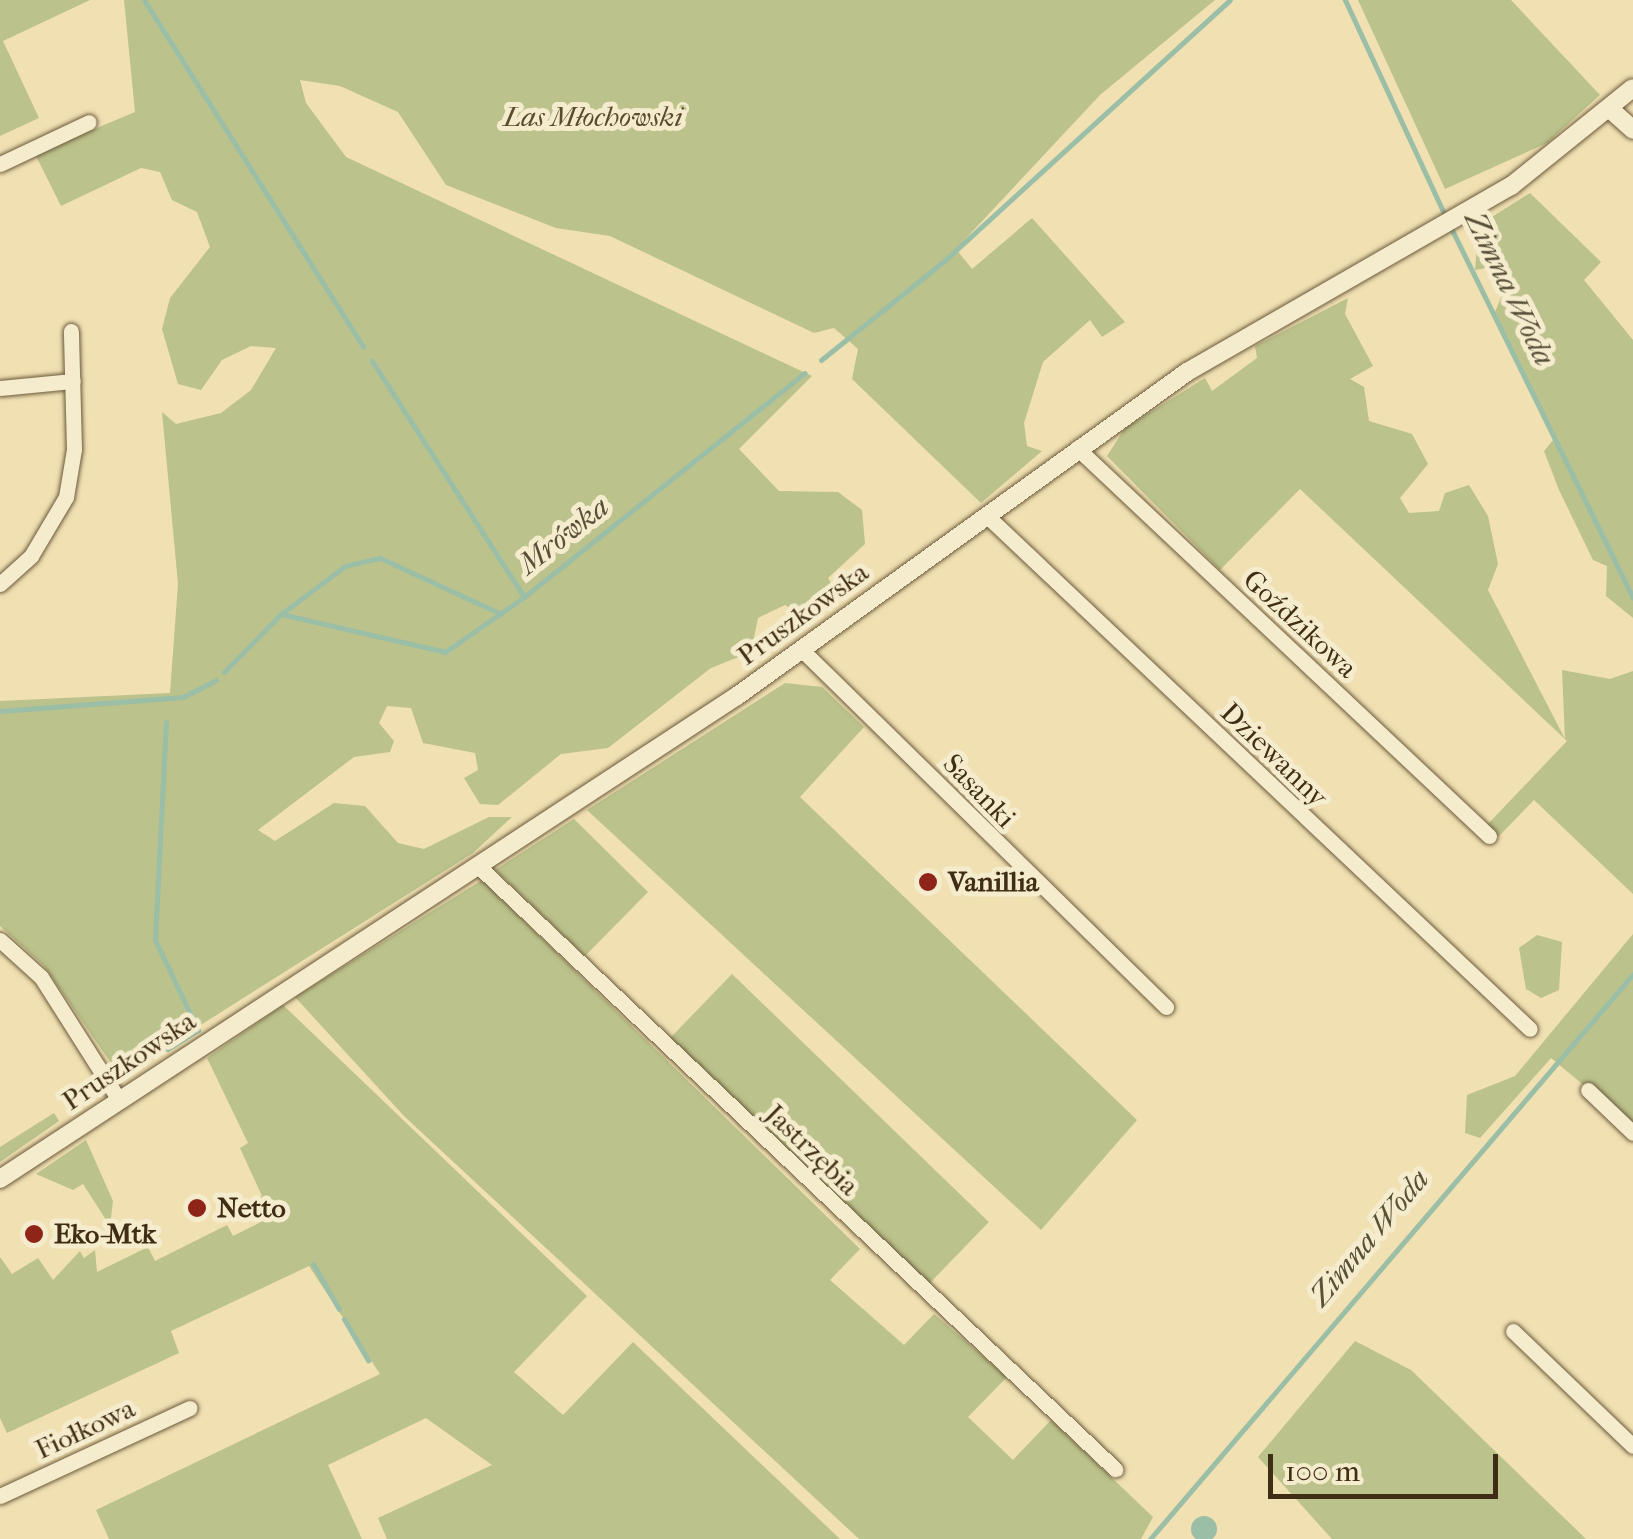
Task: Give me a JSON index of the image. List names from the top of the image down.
{
  "streets": {
    "street": [
      "Pruszkowska",
      "Goździkowa",
      "Dziewanny",
      "Sasanki",
      "Jastrzębia",
      "Fiołkowa"
    ]
  },
  "crossings": [
    ["Pruszkowska", "Goździkowa"],
    ["Pruszkowska", "Dziewanny"],
    ["Pruszkowska", "Sasanki"],
    ["Pruszkowska", "Jastrzębia"]
  ],
  "water": ["Zimna Woda", "Mrówka"],
  "parks": ["Las Młochowski"],
  "places": ["Vanillia", "Netto", "Eko-Mtk"],
  "scale_bar": "100 m"
}
